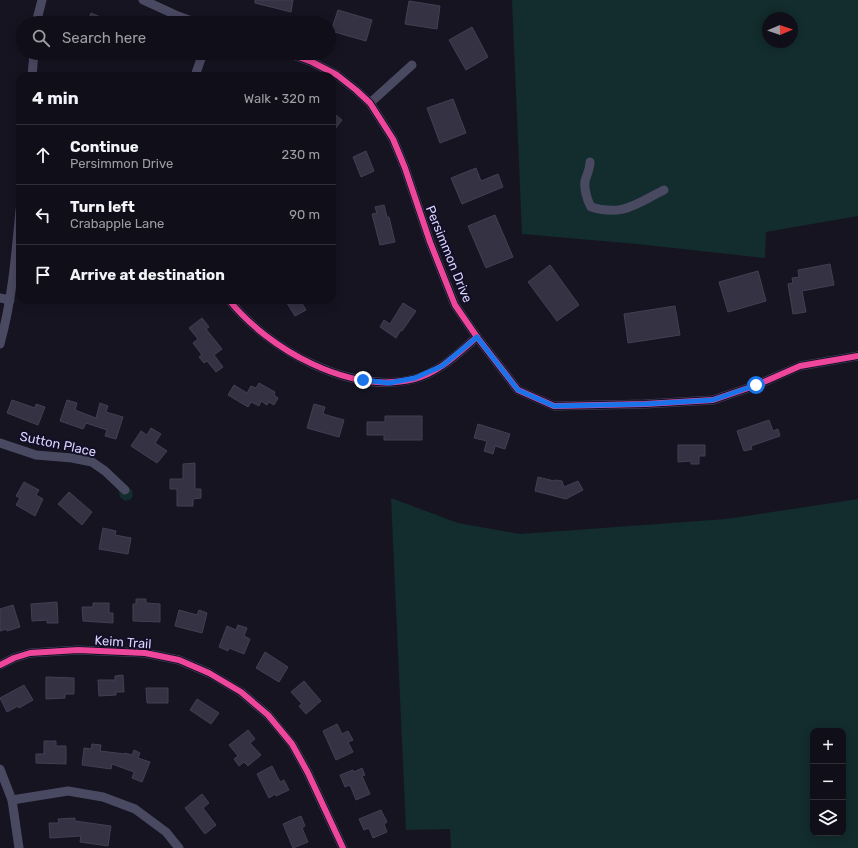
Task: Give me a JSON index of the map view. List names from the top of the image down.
{
  "streets": {
    "street": ["Persimmon Drive", "Sutton Place", "Keim Trail"]
  },
  "north": "right",
  "page": {
    "search": "Search here",
    "heading": ["4 min", "Walk · 320 m"],
    "list": [
      ["Continue", "Persimmon Drive", "230 m"],
      ["Turn left", "Crabapple Lane", "90 m"],
      "Arrive at destination"
    ],
    "map_buttons": ["+", "−"]
  }
}
